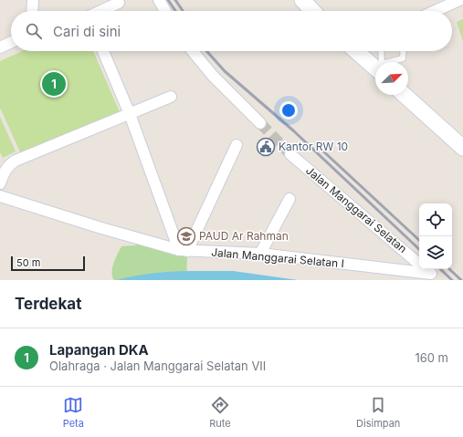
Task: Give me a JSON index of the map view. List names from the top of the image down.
{
  "streets": {
    "street": ["Jalan Manggarai Selatan", "Jalan Manggarai Selatan I"]
  },
  "crossings": [
    ["Jalan Manggarai Selatan", "Jalan Manggarai Selatan I"]
  ],
  "places": {
    "public building": ["Kantor RW 10"],
    "school or university": ["PAUD Ar Rahman"]
  },
  "scale_bar": "50 m",
  "north": "top right",
  "page": {
    "search": "Cari di sini",
    "pins": "1",
    "scale": "50 m",
    "heading": "Terdekat",
    "list": [
      {
        "mark": "1",
        "name": "Lapangan DKA",
        "note": "Olahraga · Jalan Manggarai Selatan VII",
        "value": "160 m"
      }
    ],
    "nav": ["Peta", "Rute", "Disimpan"]
  }
}
